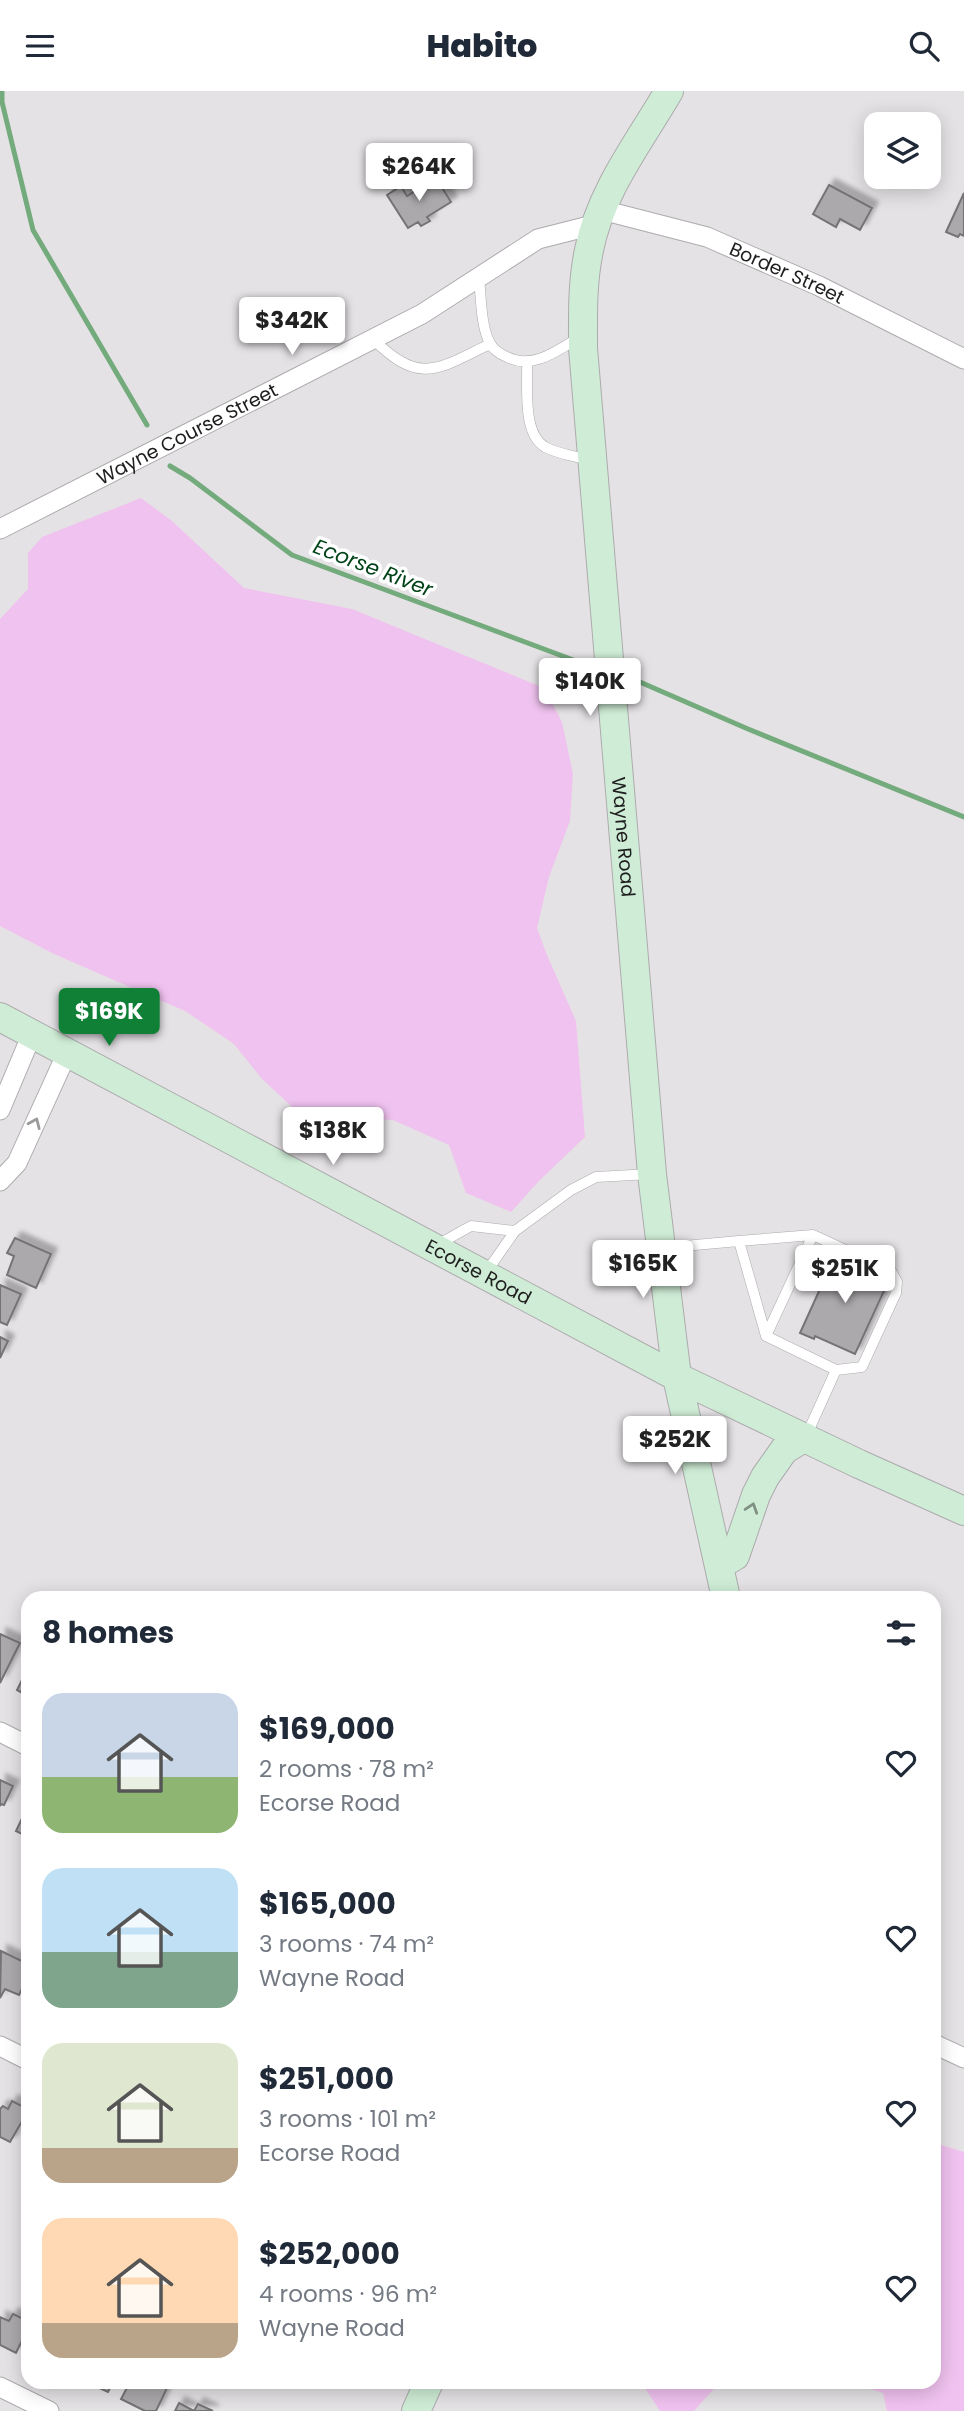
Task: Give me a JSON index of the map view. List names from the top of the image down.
{
  "streets": {
    "main road": ["Wayne Road", "Ecorse Road"],
    "street": ["Border Street", "Wayne Course Street"]
  },
  "crossings": [
    ["Border Street", "Wayne Course Street"],
    ["Border Street", "Wayne Road"],
    ["Wayne Course Street", "Wayne Road"],
    ["Wayne Road", "Ecorse Road"]
  ],
  "water": ["Ecorse River"],
  "page": {
    "header": "Habito",
    "price": [
      "$264K",
      "$342K",
      "$140K",
      "$169K",
      "$138K",
      "$165K",
      "$251K",
      "$252K"
    ],
    "heading": "8 homes",
    "list": [
      {
        "name": "$169,000",
        "note": "2 rooms · 78 m² · Ecorse Road"
      },
      {
        "name": "$165,000",
        "note": "3 rooms · 74 m² · Wayne Road"
      },
      {
        "name": "$251,000",
        "note": "3 rooms · 101 m² · Ecorse Road"
      },
      {
        "name": "$252,000",
        "note": "4 rooms · 96 m² · Wayne Road"
      }
    ]
  }
}
